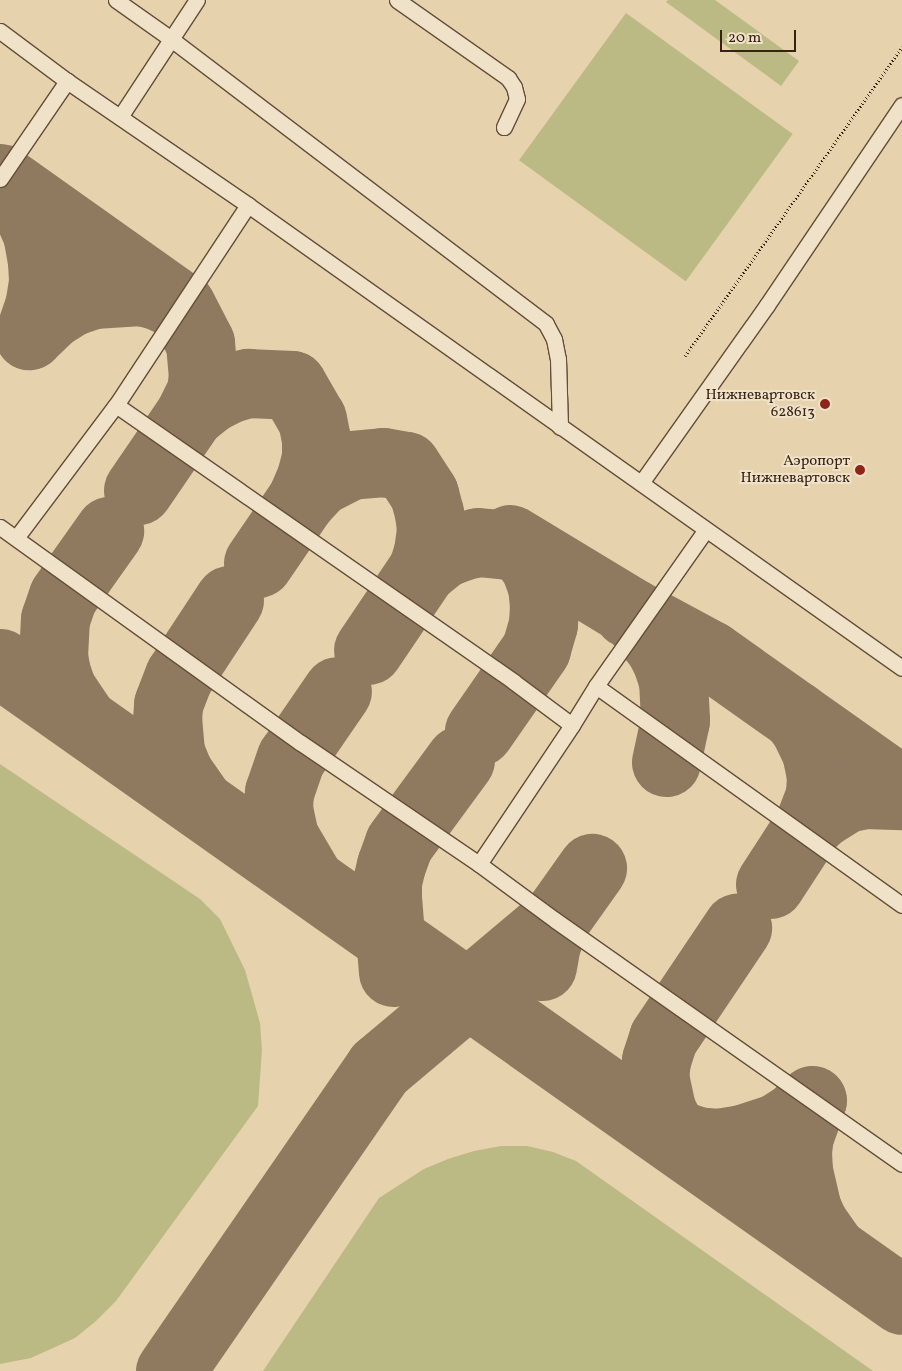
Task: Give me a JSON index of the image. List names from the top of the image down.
{
  "places": ["Нижневартовск 628613", "Аэропорт Нижневартовск"],
  "scale_bar": "20 m"
}
